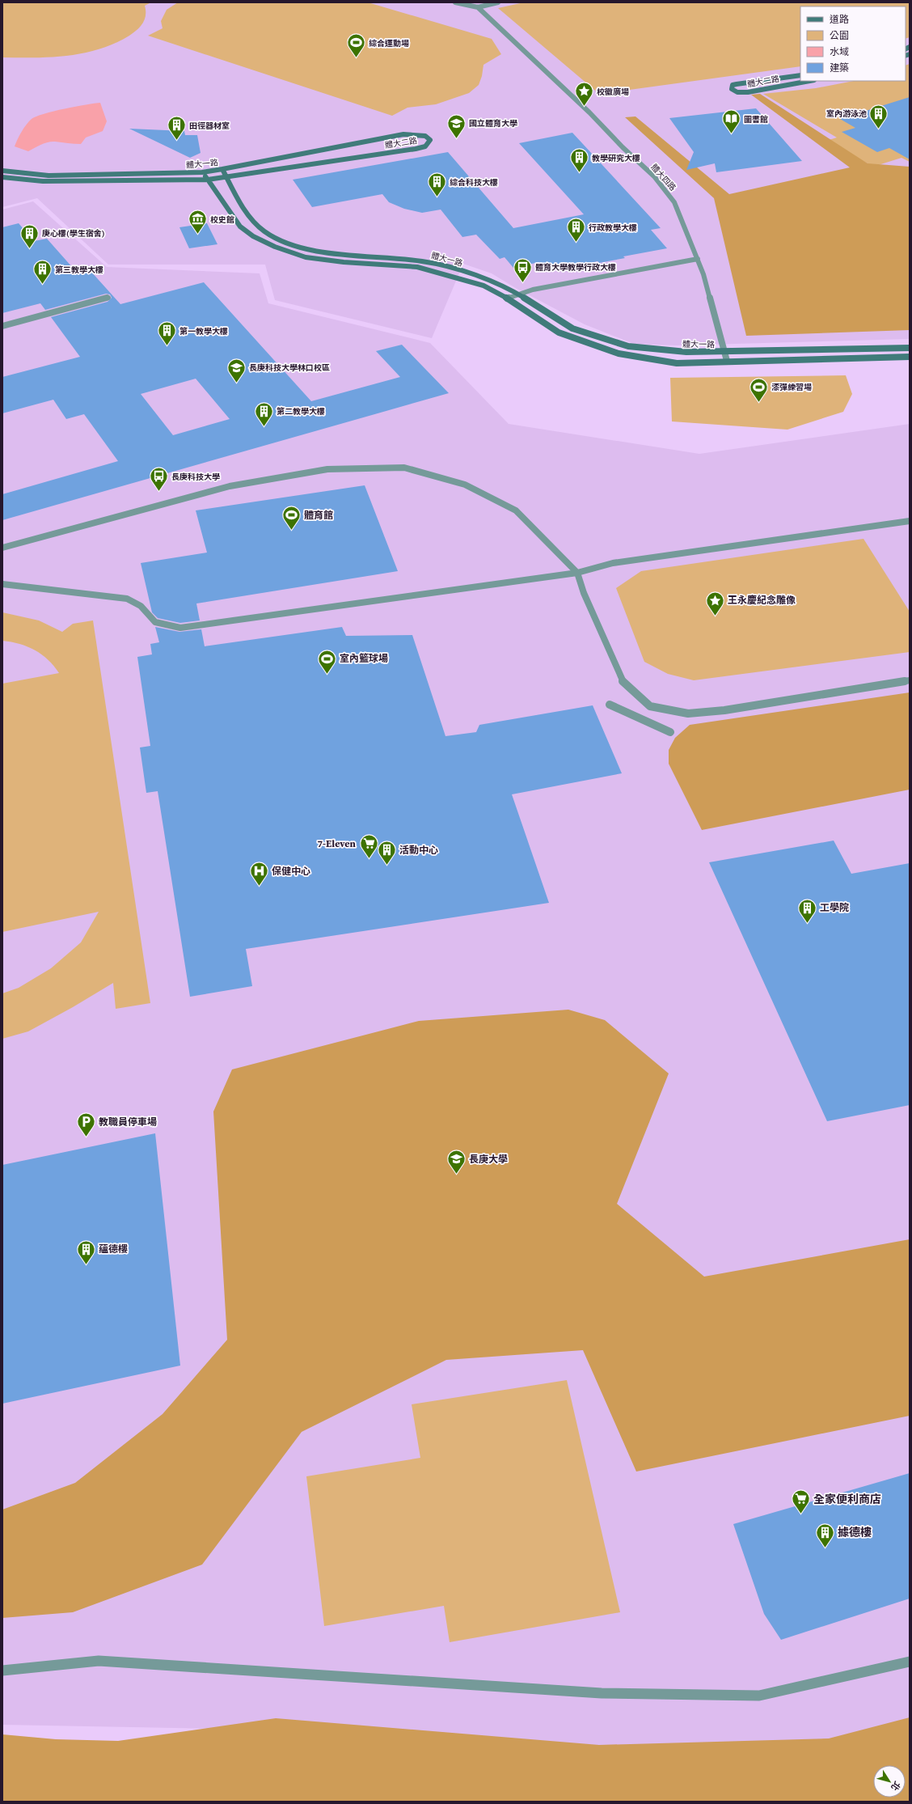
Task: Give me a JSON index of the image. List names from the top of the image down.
{
  "streets": {
    "street": ["體大二路", "體大一路", "體大四路"]
  },
  "crossings": [
    ["體大二路", "體大一路"],
    ["體大一路", "體大四路"]
  ],
  "places": {
    "sports": [
      "綜合運動場",
      "漆彈練習場",
      "體育館",
      "室內籃球場"
    ],
    "place": ["校徽廣場", "王永慶紀念雕像"],
    "building": [
      "室內游泳池",
      "田徑器材室",
      "教學研究大樓",
      "綜合科技大樓",
      "行政教學大樓",
      "庚心樓(學生宿舍)",
      "第三教學大樓",
      "第一教學大樓",
      "第二教學大樓",
      "活動中心",
      "工學院",
      "蘊德樓",
      "據德樓"
    ],
    "library": ["圖書館"],
    "school or university": ["國立體育大學", "長庚科技大學林口校區", "長庚大學"],
    "museum": ["校史館"],
    "bus stop": ["體育大學教學行政大樓", "長庚科技大學"],
    "supermarket": ["7-Eleven", "全家便利商店"],
    "hospital": ["保健中心"],
    "parking": ["教職員停車場"]
  },
  "legend": [
    "道路",
    "公園",
    "水域",
    "建築"
  ],
  "north": "bottom right"
}
